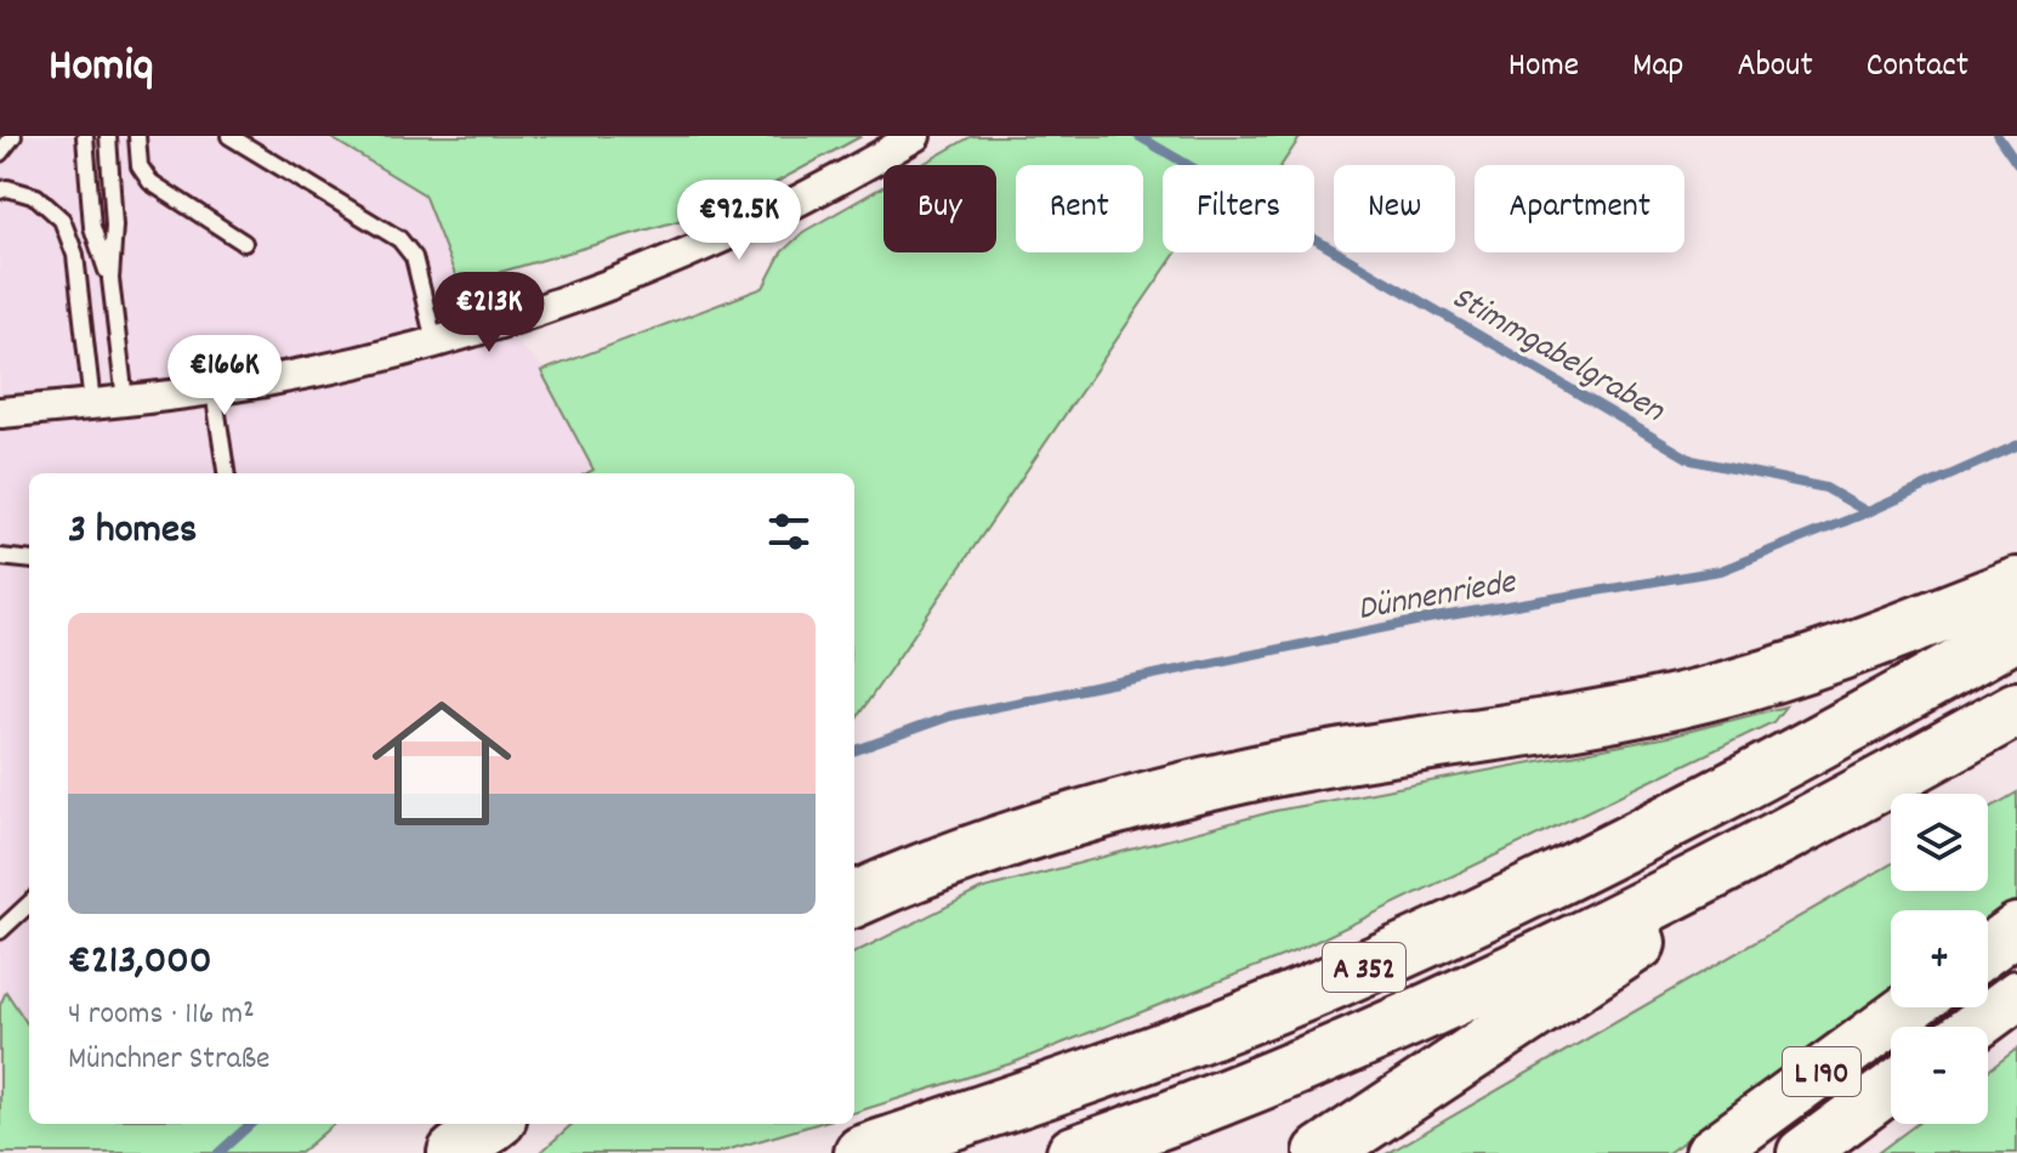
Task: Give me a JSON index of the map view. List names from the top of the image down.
{
  "streets": {
    "highway": ["A 352", "L 190"]
  },
  "water": ["Stimmgabelgraben", "Dünnenriede"],
  "page": {
    "header": "Homiq",
    "nav": [
      "Home",
      "Map",
      "About",
      "Contact"
    ],
    "chip": [
      "Buy",
      "Rent",
      "Filters",
      "New",
      "Apartment"
    ],
    "price": ["€92.5K", "€213K", "€166K"],
    "heading": "3 homes",
    "list": [
      {
        "name": "€213,000",
        "note": "4 rooms · 116 m² · Münchner Straße"
      }
    ],
    "map_buttons": ["+", "−"]
  }
}
